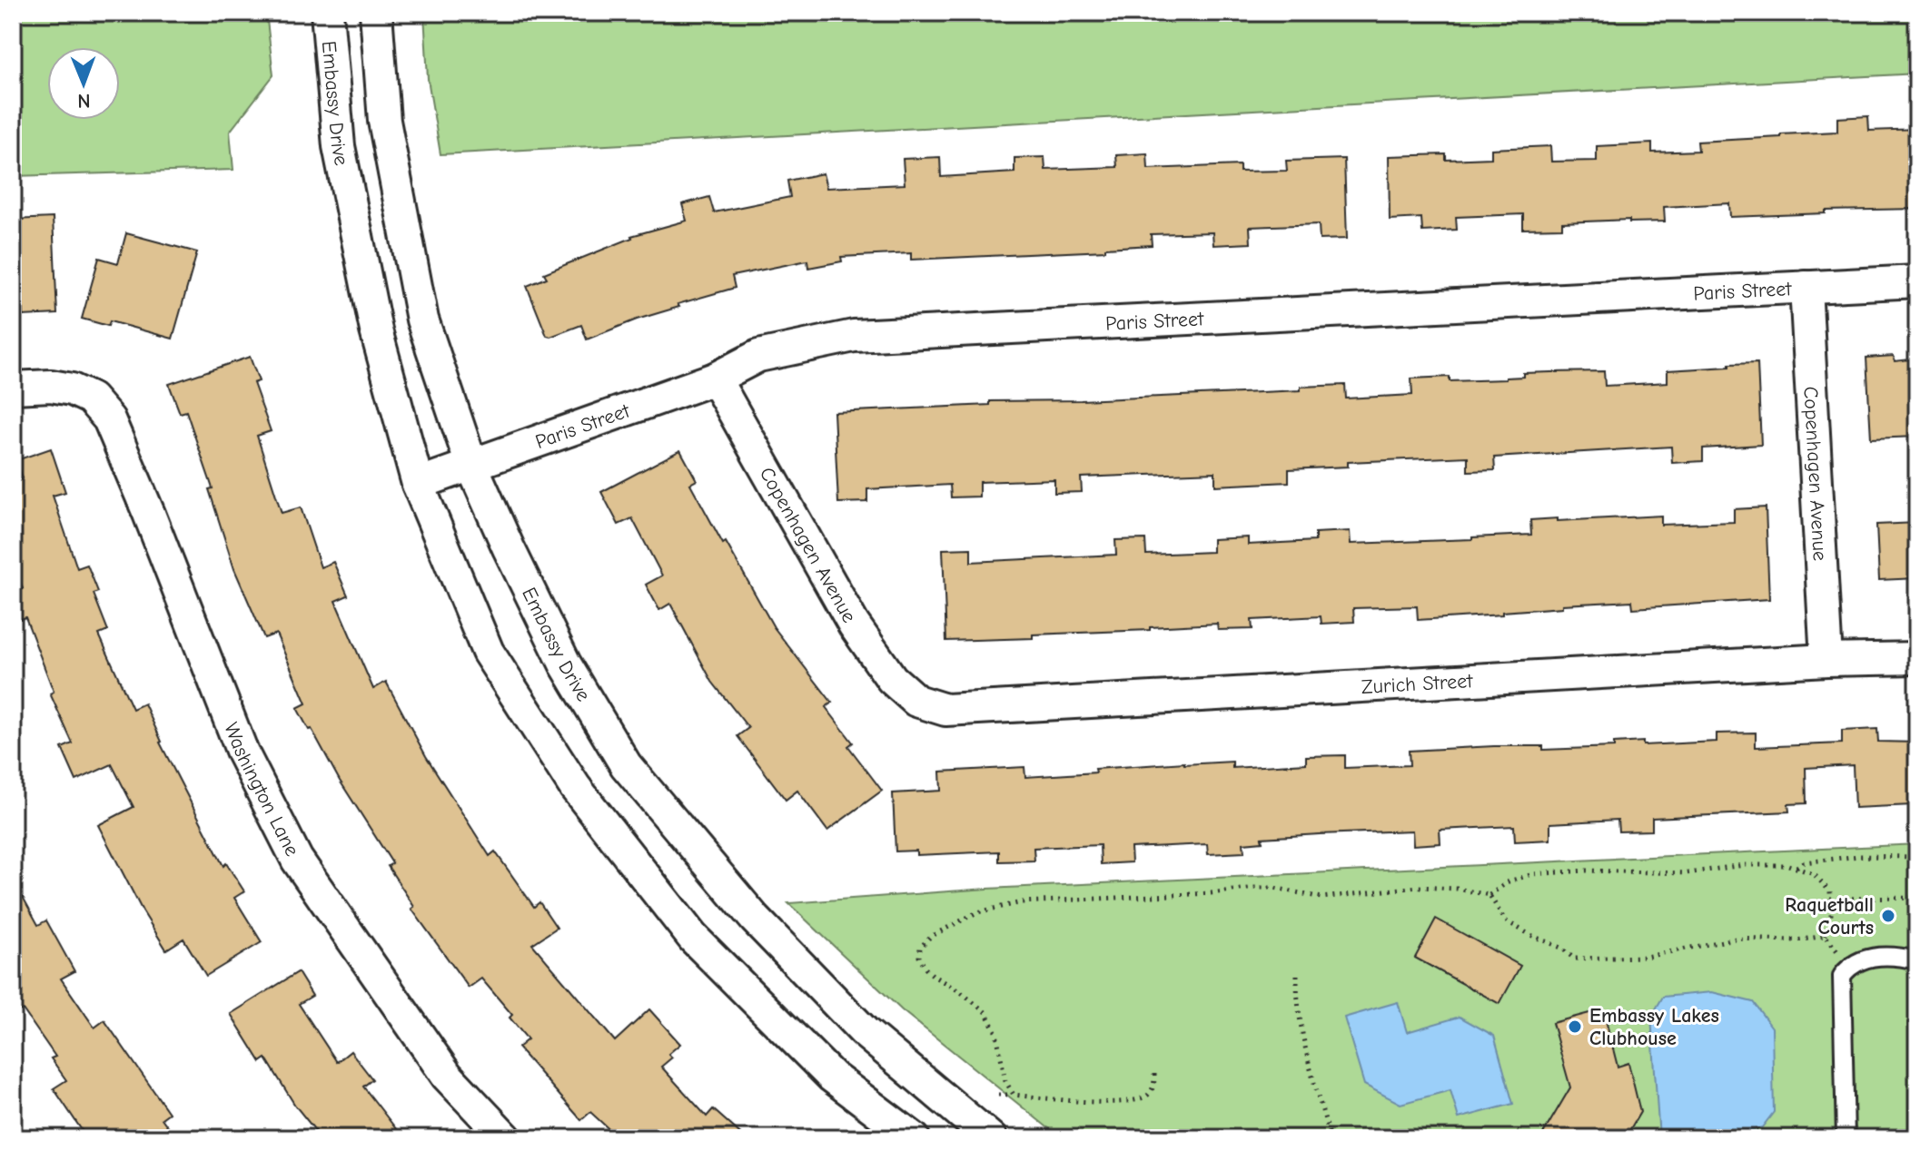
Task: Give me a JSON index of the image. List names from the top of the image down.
{
  "streets": {
    "street": [
      "Embassy Drive",
      "Paris Street",
      "Copenhagen Avenue",
      "Zurich Street",
      "Washington Lane"
    ]
  },
  "crossings": [
    ["Embassy Drive", "Paris Street"],
    ["Paris Street", "Copenhagen Avenue"],
    ["Copenhagen Avenue", "Zurich Street"]
  ],
  "places": ["Raquetball Courts", "Embassy Lakes Clubhouse"],
  "north": "bottom"
}
